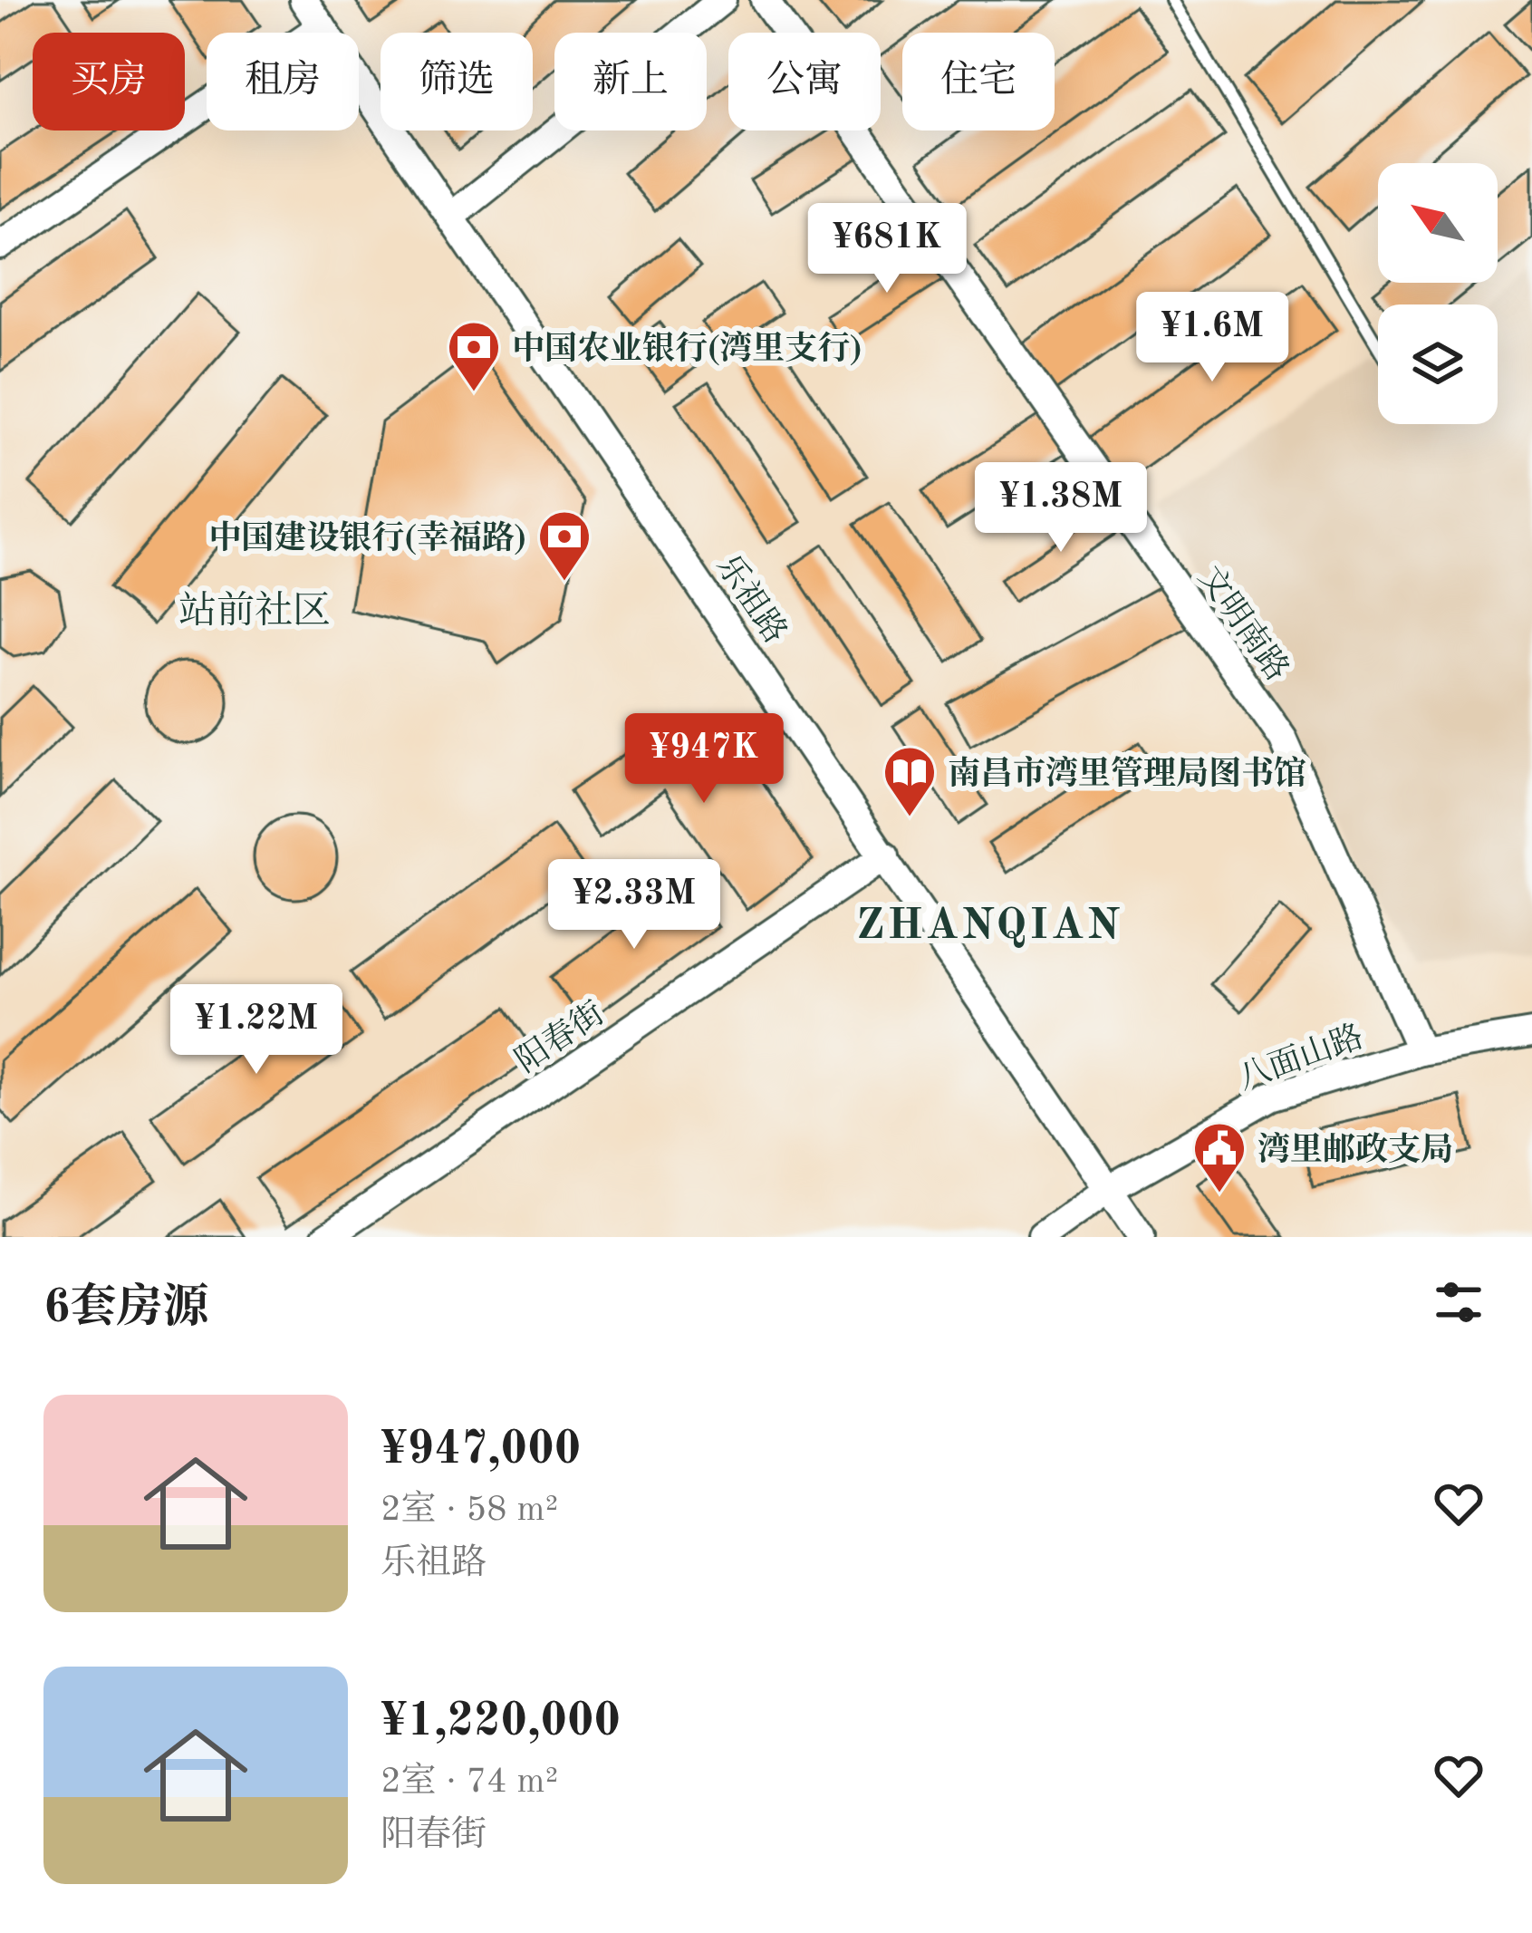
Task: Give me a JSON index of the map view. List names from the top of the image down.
{
  "streets": {
    "street": [
      "乐祖路",
      "文明南路",
      "阳春街",
      "八面山路"
    ]
  },
  "crossings": [
    ["乐祖路", "阳春街"],
    ["乐祖路", "八面山路"],
    ["文明南路", "八面山路"]
  ],
  "districts": ["站前社区", "ZHANQIAN"],
  "places": {
    "bank": ["中国农业银行(湾里支行)", "中国建设银行(幸福路)"],
    "library": ["南昌市湾里管理局图书馆"],
    "public building": ["湾里邮政支局"]
  },
  "north": "top left",
  "page": {
    "chip": [
      "买房",
      "租房",
      "筛选",
      "新上",
      "公寓",
      "住宅"
    ],
    "price": [
      "¥681K",
      "¥1.6M",
      "¥1.38M",
      "¥947K",
      "¥2.33M",
      "¥1.22M"
    ],
    "heading": "6套房源",
    "list": [
      {
        "name": "¥947,000",
        "note": "2室 · 58 m² · 乐祖路"
      },
      {
        "name": "¥1,220,000",
        "note": "2室 · 74 m² · 阳春街"
      }
    ]
  }
}
